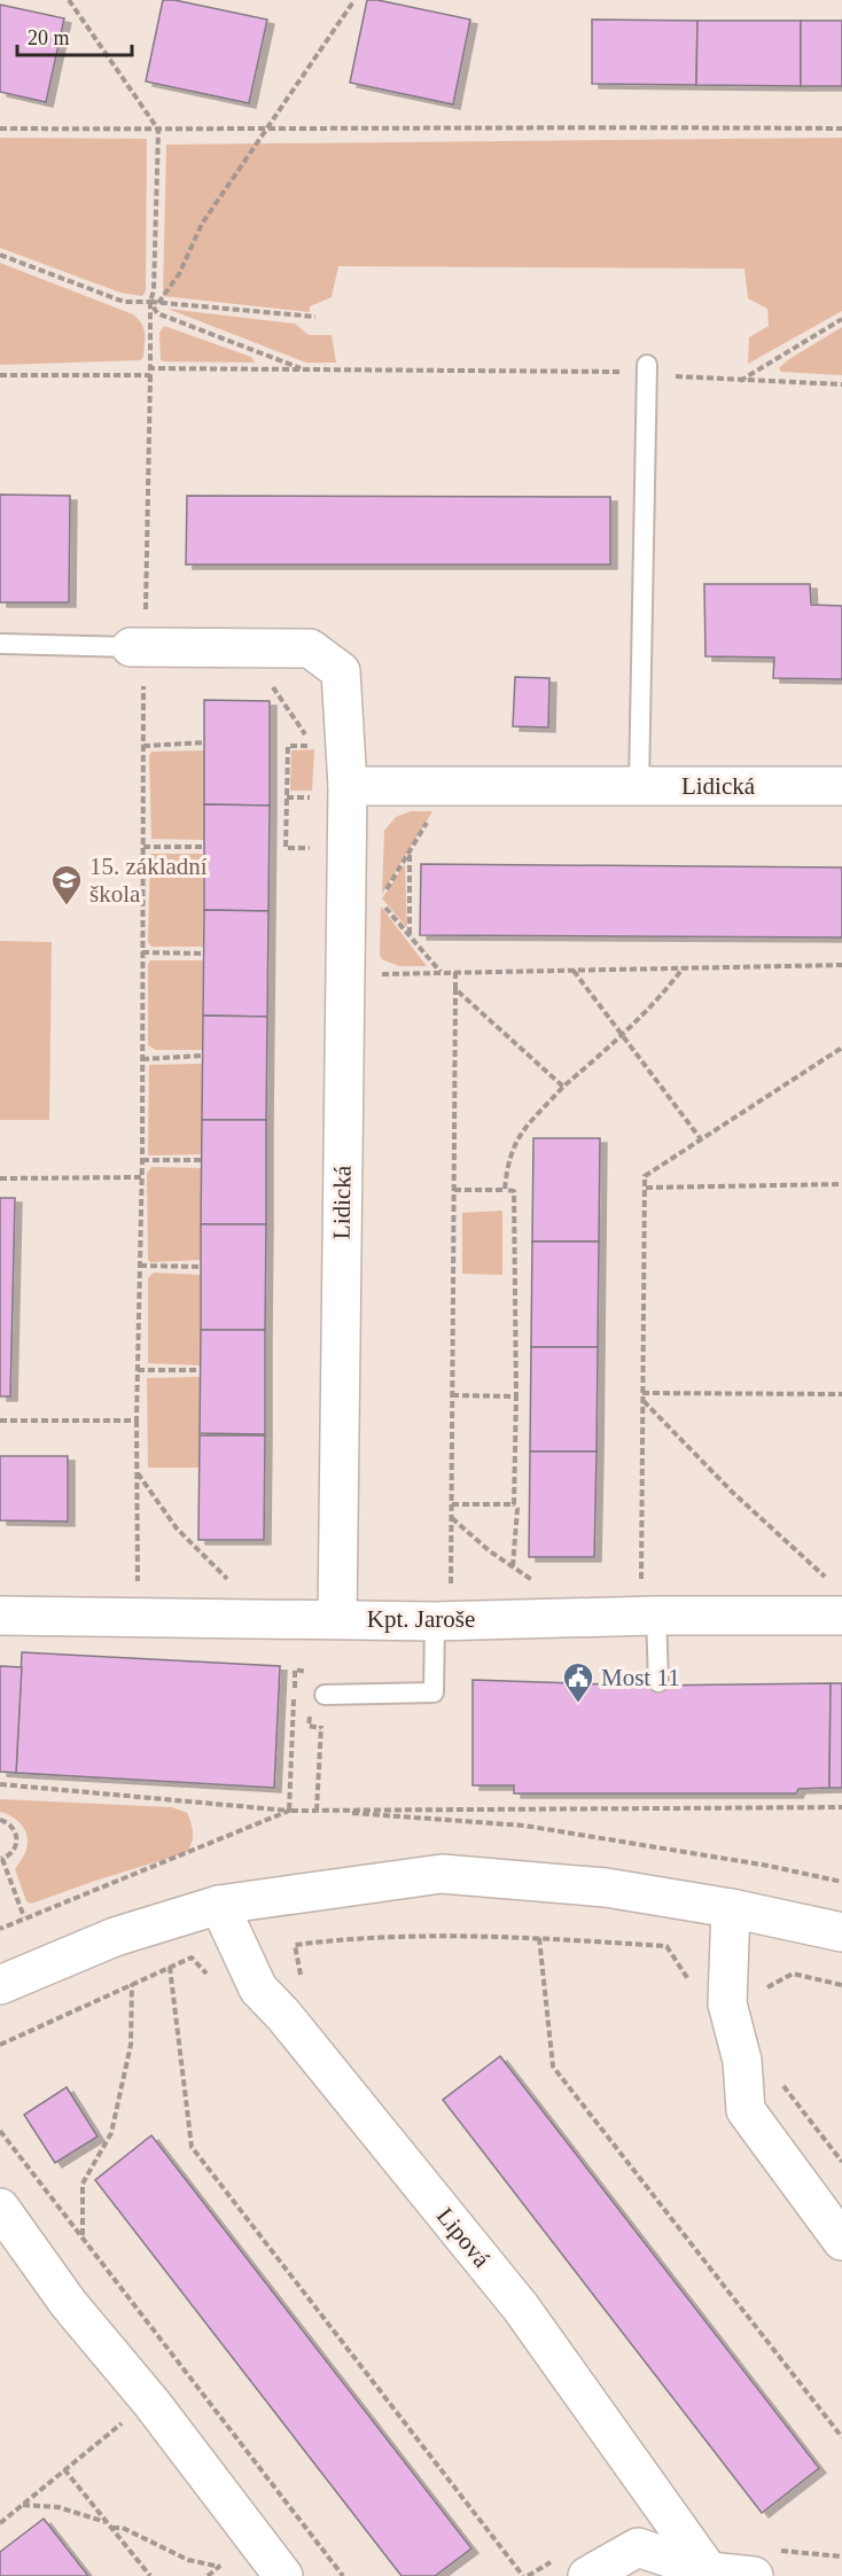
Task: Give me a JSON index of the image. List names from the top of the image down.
{
  "streets": {
    "street": ["Lidická", "Kpt. Jaroše", "Lipová"]
  },
  "crossings": [
    ["Lidická", "Kpt. Jaroše"]
  ],
  "places": {
    "school or university": ["15. základní škola"],
    "public building": ["Most 11"]
  },
  "scale_bar": "20 m"
}
